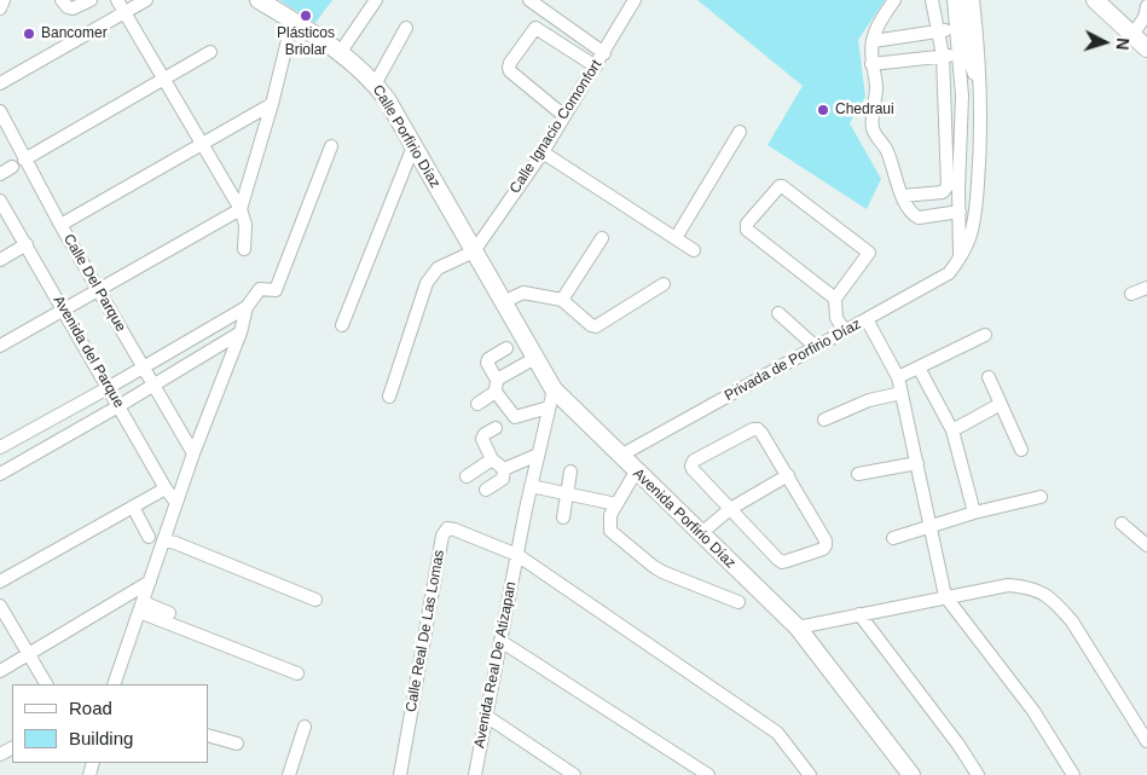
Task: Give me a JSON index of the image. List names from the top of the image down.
{
  "streets": {
    "main road": ["Calle Porfirio Díaz", "Avenida Porfirio Díaz"],
    "street": [
      "Calle Ignacio Comonfort",
      "Calle Del Parque",
      "Avenida del Parque",
      "Privada de Porfirio Díaz",
      "Calle Real De Las Lomas",
      "Avenida Real De Atizapan"
    ]
  },
  "crossings": [
    ["Calle Ignacio Comonfort", "Calle Porfirio Díaz"],
    ["Calle Ignacio Comonfort", "Avenida Porfirio Díaz"],
    ["Calle Porfirio Díaz", "Avenida Porfirio Díaz"],
    ["Privada de Porfirio Díaz", "Avenida Porfirio Díaz"],
    ["Avenida Porfirio Díaz", "Avenida Real De Atizapan"],
    ["Calle Real De Las Lomas", "Avenida Real De Atizapan"]
  ],
  "places": ["Plásticos Briolar", "Bancomer", "Chedraui"],
  "legend": ["Road", "Building"],
  "north": "right"
}
